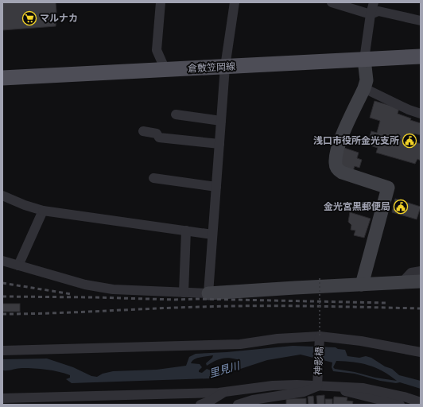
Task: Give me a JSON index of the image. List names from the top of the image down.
{
  "streets": {
    "main road": ["倉敷笠岡線"],
    "street": ["神影橋"]
  },
  "water": ["里見川"],
  "places": {
    "supermarket": ["マルナカ"],
    "public building": ["浅口市役所金光支所", "金光宮黒郵便局"]
  }
}
